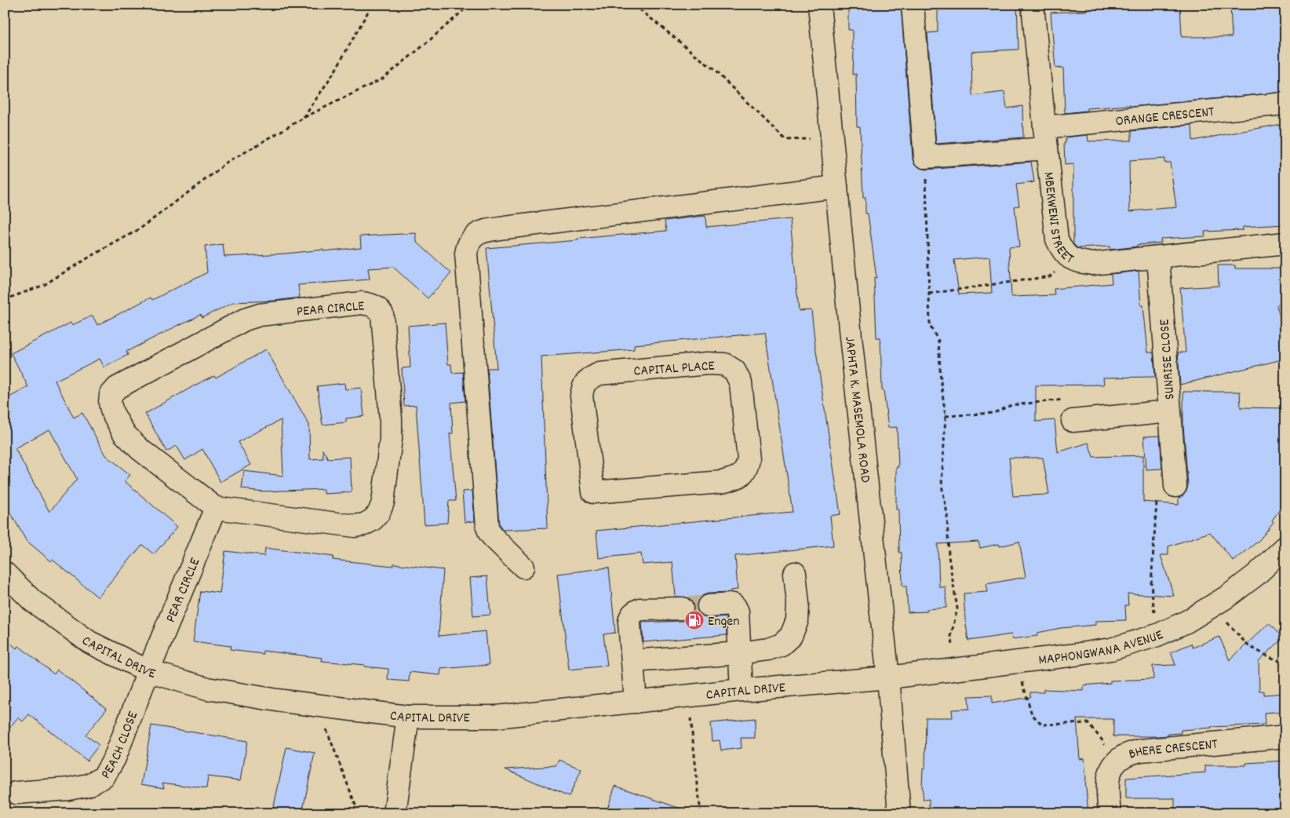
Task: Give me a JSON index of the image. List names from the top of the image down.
{
  "streets": {
    "street": [
      "ORANGE CRESCENT",
      "MBEKWENI STREET",
      "PEAR CIRCLE",
      "SUNRISE CLOSE",
      "CAPITAL PLACE",
      "JAPHTA K. MASEMOLA ROAD",
      "MAPHONGWANA AVENUE",
      "CAPITAL DRIVE",
      "PEACH CLOSE",
      "BHERE CRESCENT"
    ]
  },
  "crossings": [
    ["ORANGE CRESCENT", "MBEKWENI STREET"],
    ["MBEKWENI STREET", "SUNRISE CLOSE"],
    ["PEAR CIRCLE", "CAPITAL DRIVE"],
    ["PEAR CIRCLE", "PEACH CLOSE"],
    ["JAPHTA K. MASEMOLA ROAD", "MAPHONGWANA AVENUE"],
    ["JAPHTA K. MASEMOLA ROAD", "CAPITAL DRIVE"],
    ["MAPHONGWANA AVENUE", "CAPITAL DRIVE"],
    ["CAPITAL DRIVE", "PEACH CLOSE"]
  ],
  "places": {
    "fuel station": ["Engen"]
  }
}
